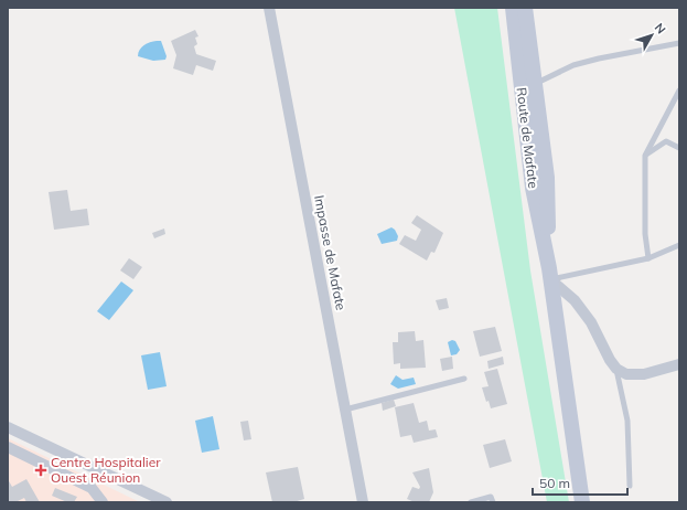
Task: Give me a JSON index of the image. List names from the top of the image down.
{
  "streets": {
    "main road": ["Route de Mafate"],
    "street": ["Impasse de Mafate"]
  },
  "places": {
    "health": ["Centre Hospitalier Ouest Réunion"]
  },
  "scale_bar": "50 m",
  "north": "top right"
}
